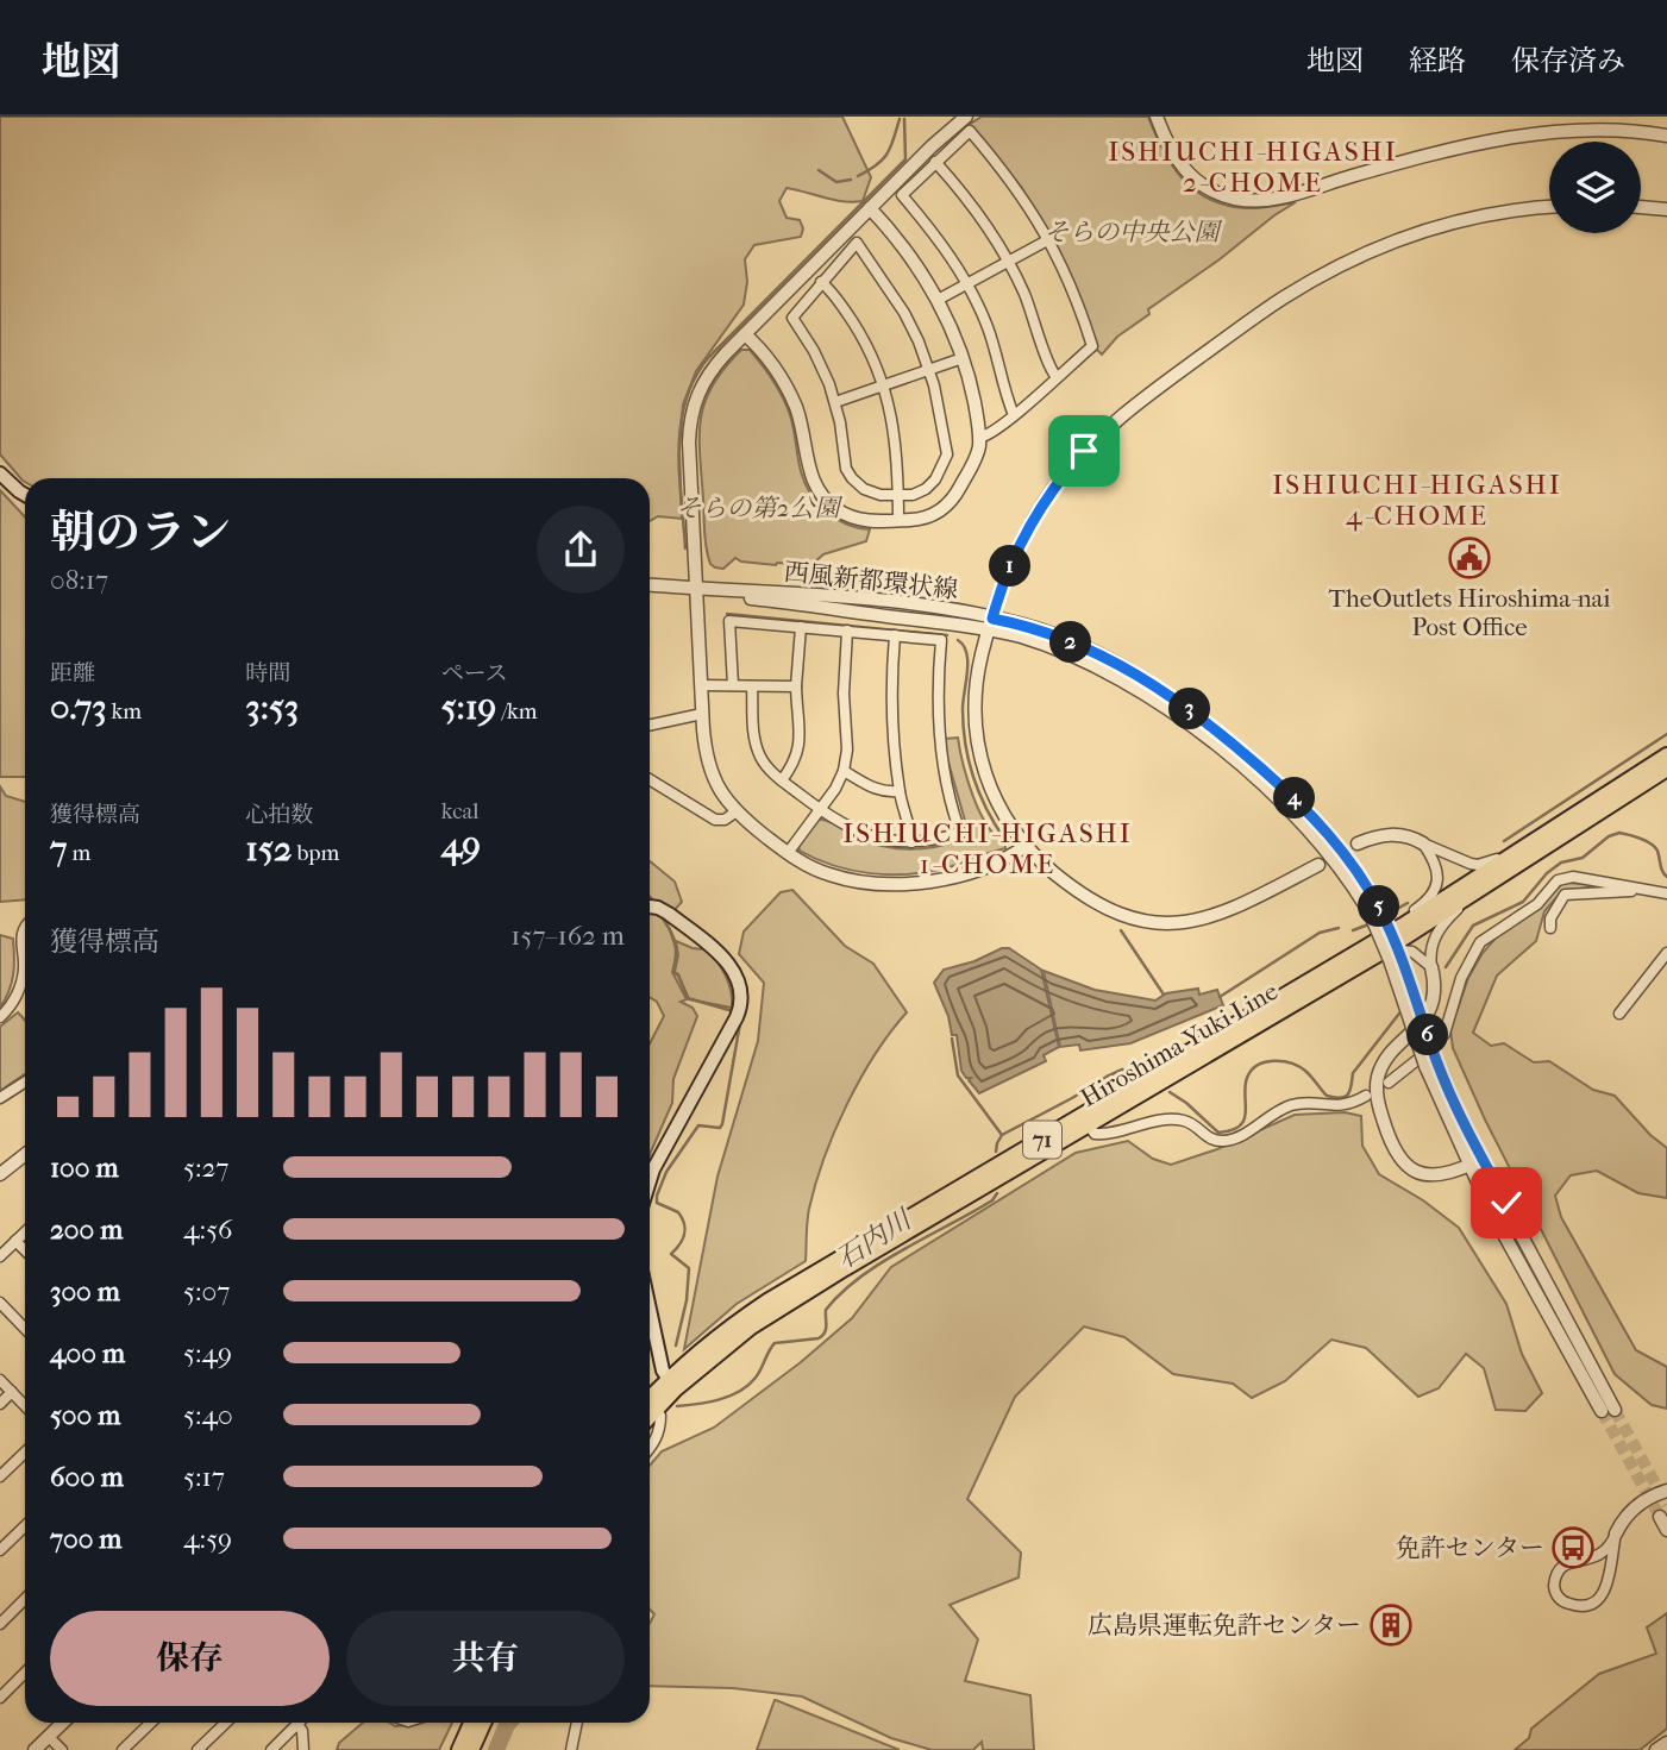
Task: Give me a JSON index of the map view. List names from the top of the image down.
{
  "streets": {
    "main road": ["Hiroshima Yuki Line", "71"],
    "street": ["西風新都環状線"]
  },
  "districts": ["ISHIUCHI-HIGASHI 2-CHOME", "ISHIUCHI-HIGASHI 4-CHOME", "ISHIUCHI-HIGASHI 1-CHOME"],
  "water": ["石内川"],
  "parks": ["そらの中央公園", "そらの第2公園"],
  "places": {
    "public building": ["TheOutlets Hiroshima-nai Post Office"],
    "bus stop": ["免許センター"],
    "building": ["広島県運転免許センター"]
  },
  "page": {
    "header": "地図",
    "nav": ["地図", "経路", "保存済み"],
    "heading": ["朝のラン", "08:17"],
    "pins": [
      "1",
      "2",
      "3",
      "4",
      "5",
      "6"
    ],
    "stats": [
      ["距離", "0.73 km"],
      ["時間", "3:53"],
      ["ペース", "5:19 /km"],
      ["獲得標高", "7 m"],
      ["心拍数", "152 bpm"],
      ["kcal", "49"]
    ],
    "chart": ["獲得標高", "157–162 m"],
    "list": [
      {
        "name": "100 m",
        "note": "5:27"
      },
      {
        "name": "200 m",
        "note": "4:56"
      },
      {
        "name": "300 m",
        "note": "5:07"
      },
      {
        "name": "400 m",
        "note": "5:49"
      },
      {
        "name": "500 m",
        "note": "5:40"
      },
      {
        "name": "600 m",
        "note": "5:17"
      },
      {
        "name": "700 m",
        "note": "4:59"
      }
    ],
    "buttons": ["保存", "共有"]
  }
}
